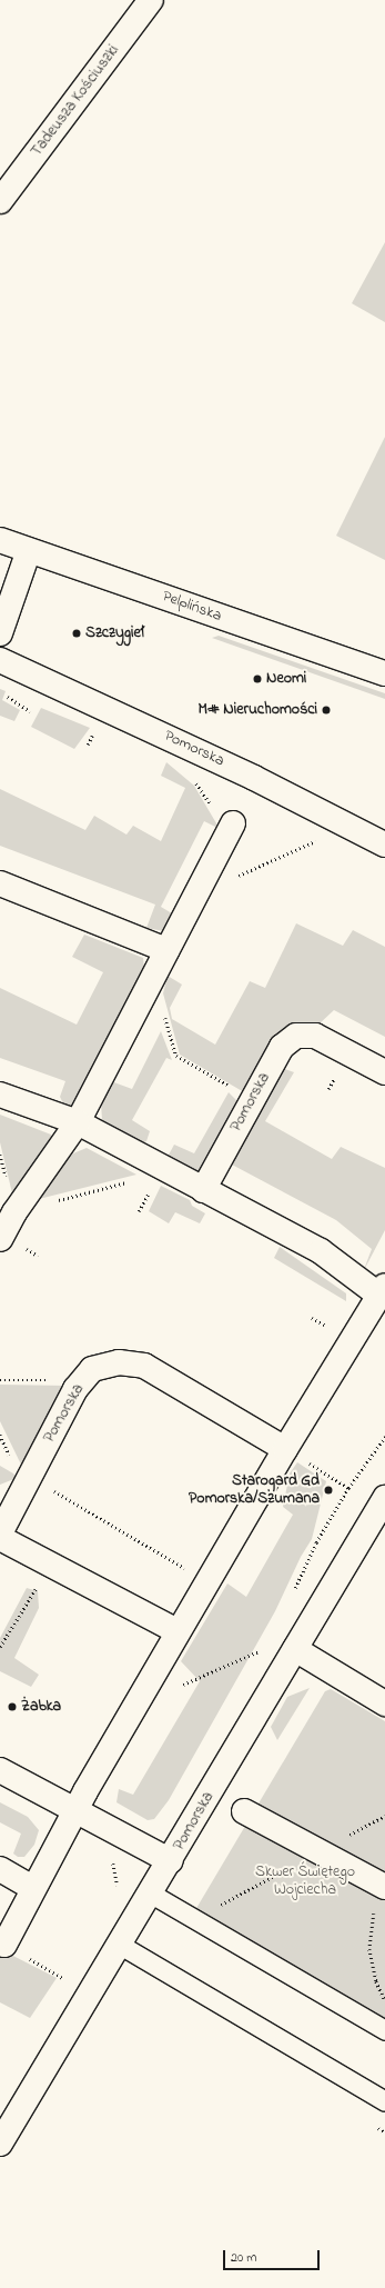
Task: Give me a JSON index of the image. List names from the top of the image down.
{
  "streets": {
    "street": ["Tadeusza Kościuszki", "Pelplińska", "Pomorska"]
  },
  "parks": ["Skwer Świętego Wojciecha"],
  "places": [
    "Szczygieł",
    "Neomi",
    "M# Nieruchomości",
    "Starogard Gd Pomorska/Szumana",
    "Żabka"
  ],
  "scale_bar": "20 m"
}
